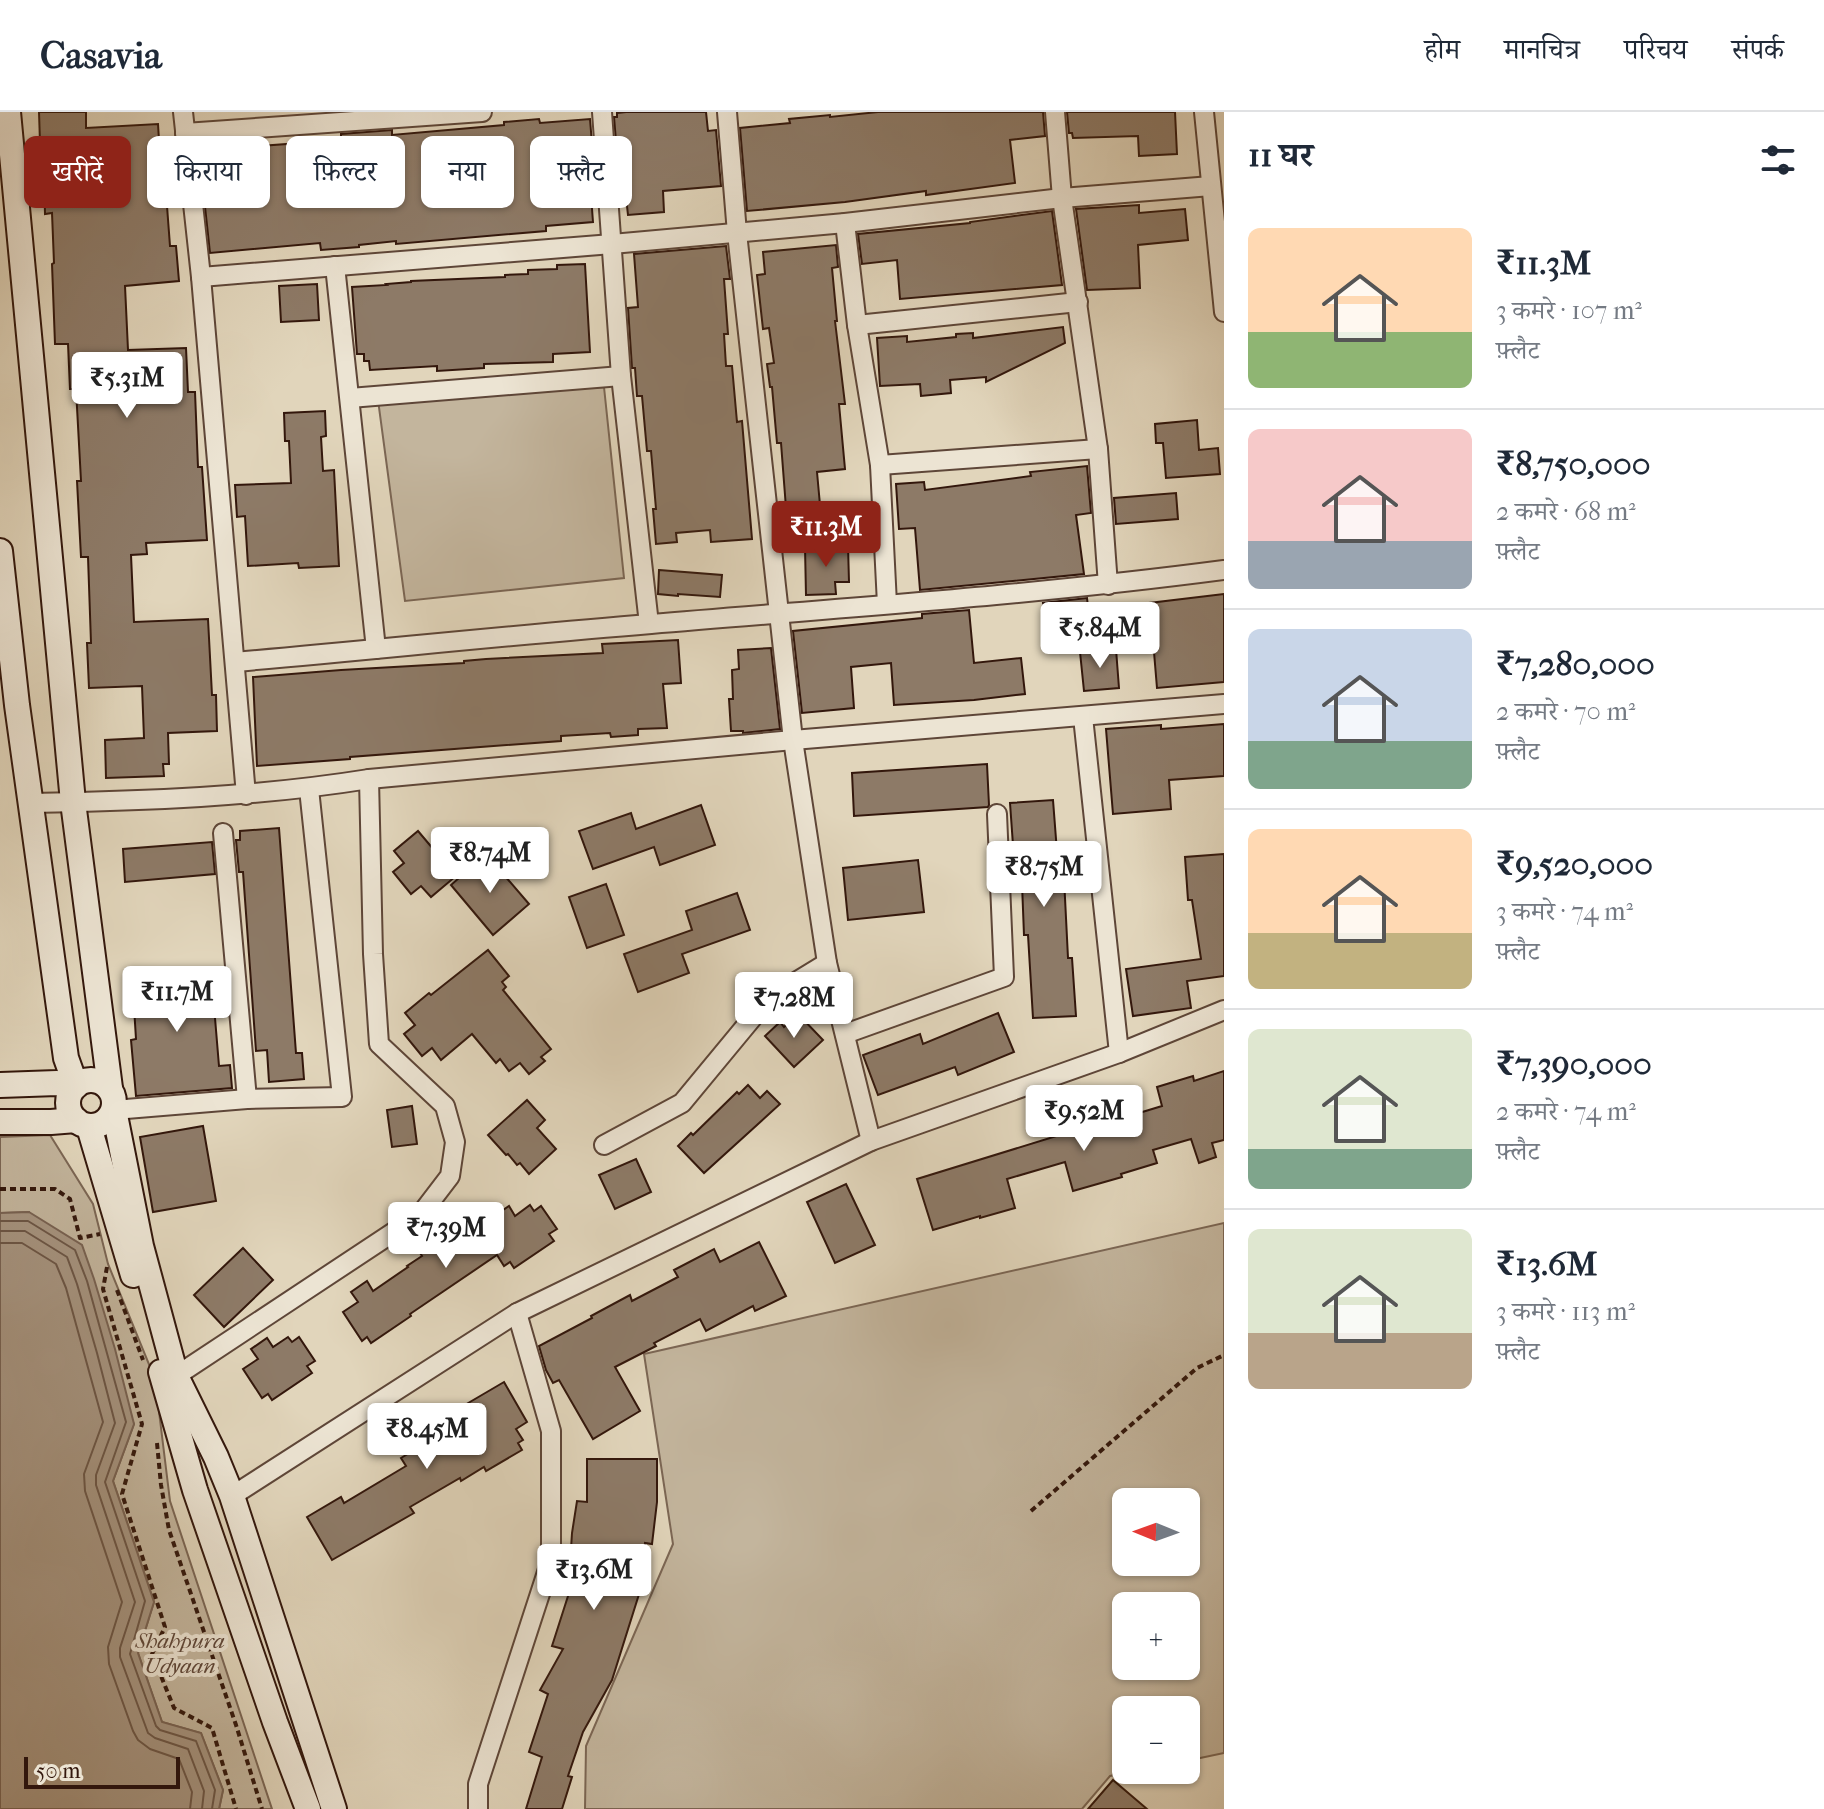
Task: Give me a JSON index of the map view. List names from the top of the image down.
{
  "parks": ["Shahpura Udyaan"],
  "scale_bar": "50 m",
  "north": "left",
  "page": {
    "header": "Casavia",
    "nav": [
      "होम",
      "मानचित्र",
      "परिचय",
      "संपर्क"
    ],
    "heading": "11 घर",
    "chip": [
      "खरीदें",
      "किराया",
      "फ़िल्टर",
      "नया",
      "फ़्लैट"
    ],
    "list": [
      {
        "name": "₹11.3M",
        "note": "3 कमरे · 107 m² · फ़्लैट"
      },
      {
        "name": "₹8,750,000",
        "note": "2 कमरे · 68 m² · फ़्लैट"
      },
      {
        "name": "₹7,280,000",
        "note": "2 कमरे · 70 m² · फ़्लैट"
      },
      {
        "name": "₹9,520,000",
        "note": "3 कमरे · 74 m² · फ़्लैट"
      },
      {
        "name": "₹7,390,000",
        "note": "2 कमरे · 74 m² · फ़्लैट"
      },
      {
        "name": "₹13.6M",
        "note": "3 कमरे · 113 m² · फ़्लैट"
      }
    ],
    "price": [
      "₹5.31M",
      "₹11.3M",
      "₹5.84M",
      "₹8.74M",
      "₹8.75M",
      "₹11.7M",
      "₹7.28M",
      "₹9.52M",
      "₹7.39M",
      "₹8.45M",
      "₹13.6M"
    ],
    "map_buttons": ["+", "−"],
    "scale": "50 m"
  }
}
